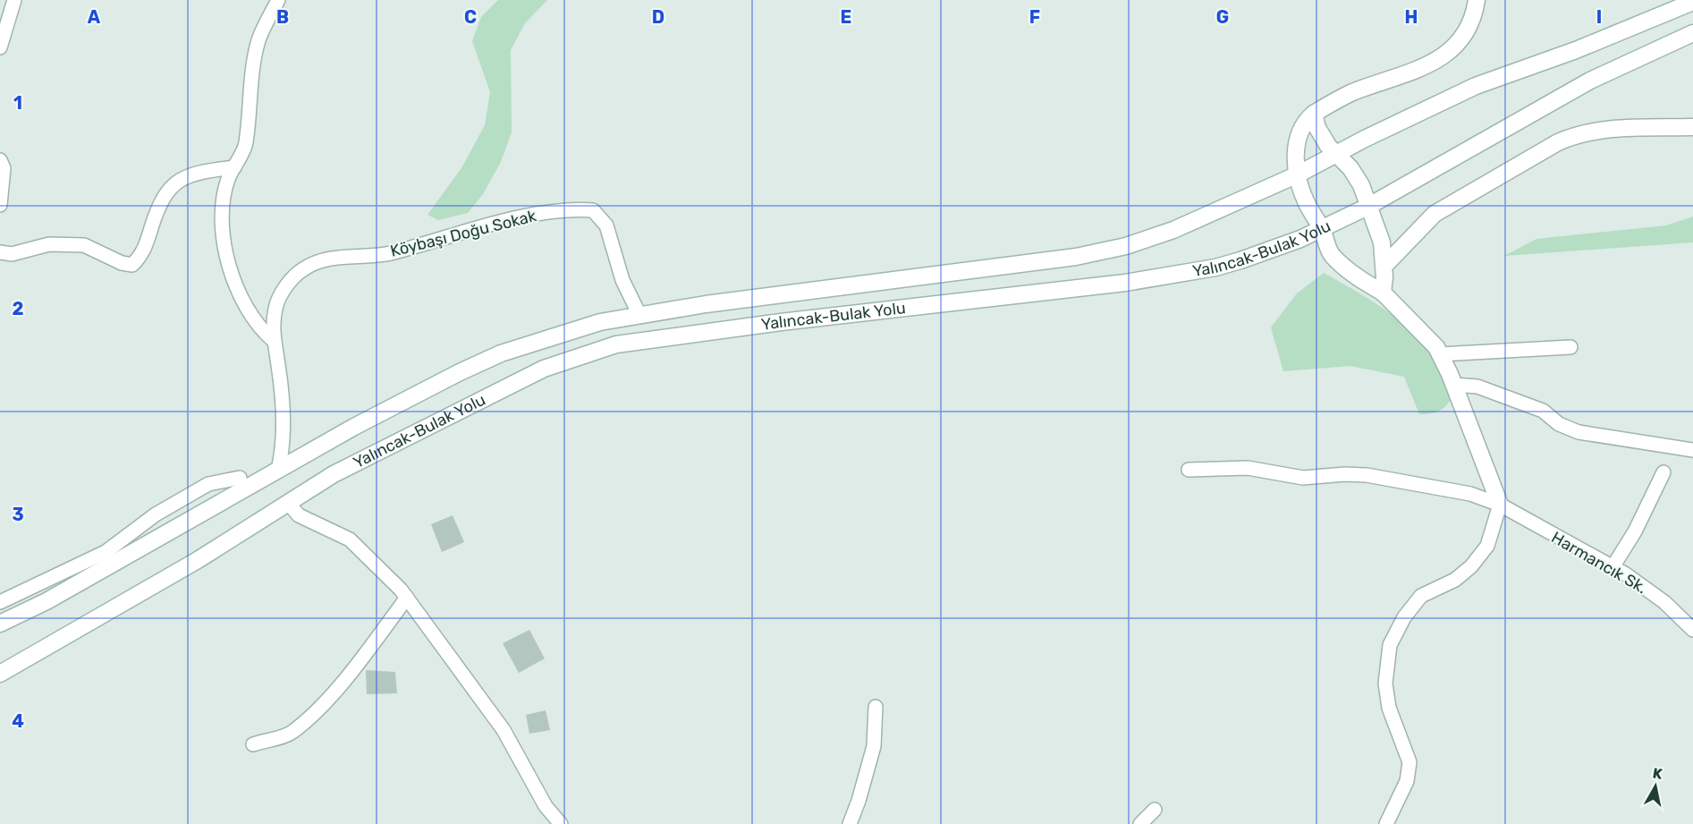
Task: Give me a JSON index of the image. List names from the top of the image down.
{
  "streets": {
    "main road": ["Yalıncak-Bulak Yolu"],
    "street": ["Köybaşı Doğu Sokak", "Harmancık Sk."]
  },
  "crossings": [
    ["Köybaşı Doğu Sokak", "Yalıncak-Bulak Yolu"]
  ],
  "north": "top",
  "grid": {
    "columns": [
      "A",
      "B",
      "C",
      "D",
      "E",
      "F",
      "G",
      "H",
      "I"
    ],
    "rows": [
      "1",
      "2",
      "3",
      "4"
    ]
  }
}
